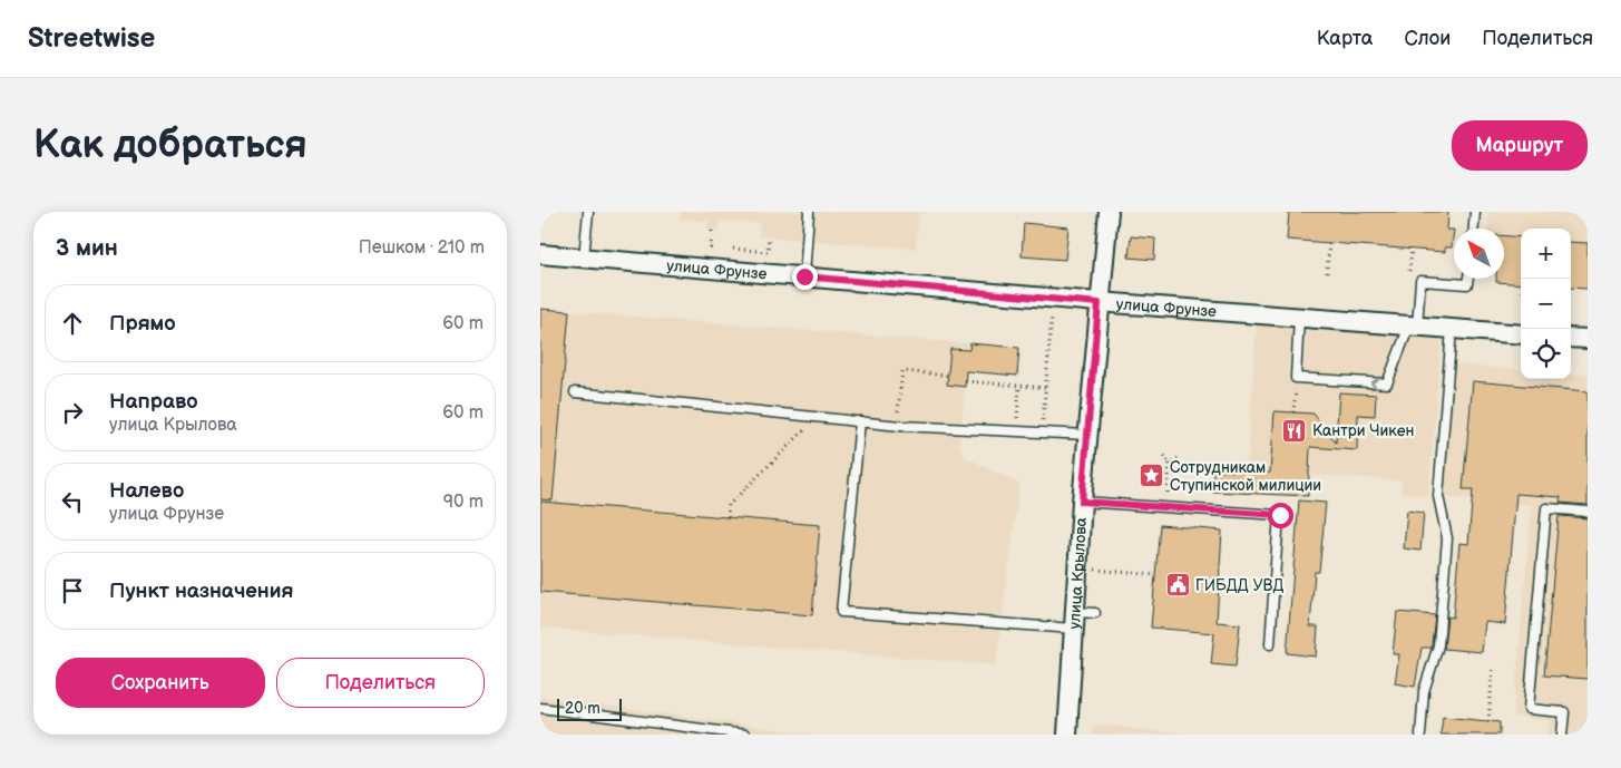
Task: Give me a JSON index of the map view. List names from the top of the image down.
{
  "streets": {
    "street": ["улица Фрунзе", "улица Крылова"]
  },
  "crossings": [
    ["улица Фрунзе", "улица Крылова"]
  ],
  "places": {
    "restaurant": ["Кантри Чикен"],
    "place": ["Сотрудникам Ступинской милиции"],
    "public building": ["ГИБДД УВД"]
  },
  "scale_bar": "20 m",
  "north": "top left",
  "page": {
    "header": "Streetwise",
    "nav": ["Карта", "Слои", "Поделиться"],
    "buttons": [
      "Маршрут",
      ["Сохранить", "Поделиться"]
    ],
    "title": "Как добраться",
    "heading": ["3 мин", "Пешком · 210 m"],
    "map_buttons": ["+", "−"],
    "list": [
      ["Прямо", "60 m"],
      ["Направо", "улица Крылова", "60 m"],
      ["Налево", "улица Фрунзе", "90 m"],
      "Пункт назначения"
    ],
    "scale": "20 m"
  }
}
